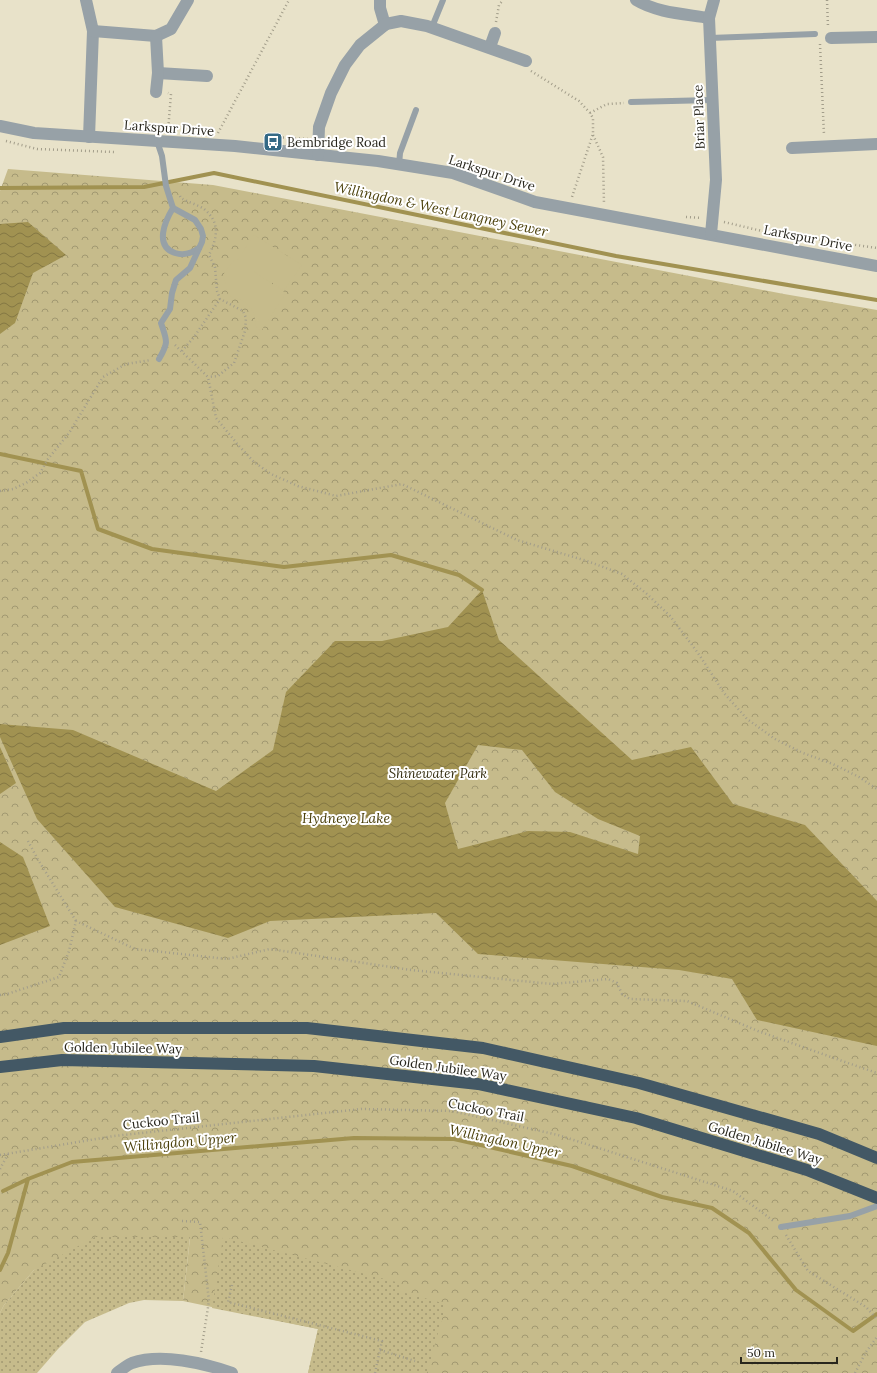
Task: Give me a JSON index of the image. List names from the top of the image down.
{
  "streets": {
    "highway": ["Golden Jubilee Way"],
    "street": ["Briar Place", "Larkspur Drive"],
    "path": ["Cuckoo Trail"]
  },
  "crossings": [
    ["Briar Place", "Larkspur Drive"]
  ],
  "water": ["Willingdon & West Langney Sewer", "Hydneye Lake", "Willingdon Upper"],
  "parks": ["Shinewater Park"],
  "places": {
    "bus stop": ["Bembridge Road"]
  },
  "scale_bar": "50 m"
}
